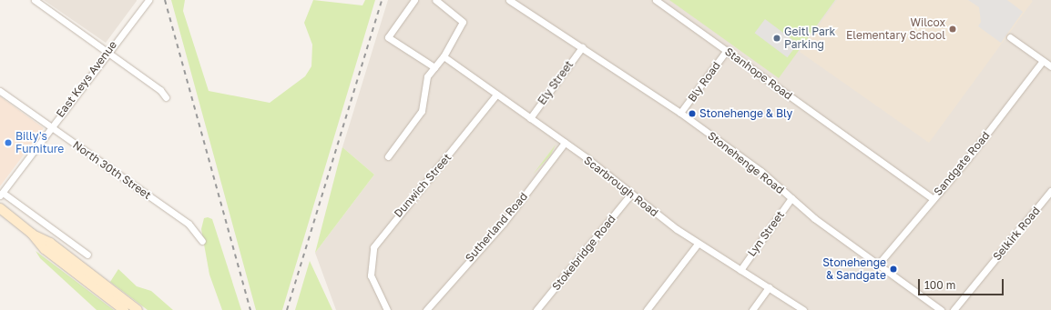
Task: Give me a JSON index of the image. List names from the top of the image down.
{
  "streets": {
    "street": [
      "Stanhope Road",
      "East Keys Avenue",
      "Bly Road",
      "Ely Street",
      "Stonehenge Road",
      "Sandgate Road",
      "North 30th Street",
      "Dunwich Street",
      "Scarbrough Road",
      "Sutherland Road",
      "Lyn Street",
      "Selkirk Road",
      "Stokebridge Road"
    ]
  },
  "crossings": [
    ["Stanhope Road", "Bly Road"],
    ["Stanhope Road", "Sandgate Road"],
    ["East Keys Avenue", "North 30th Street"],
    ["Bly Road", "Stonehenge Road"],
    ["Ely Street", "Stonehenge Road"],
    ["Ely Street", "Scarbrough Road"],
    ["Stonehenge Road", "Sandgate Road"],
    ["Stonehenge Road", "Lyn Street"],
    ["Dunwich Street", "Scarbrough Road"],
    ["Scarbrough Road", "Sutherland Road"],
    ["Scarbrough Road", "Lyn Street"],
    ["Scarbrough Road", "Stokebridge Road"]
  ],
  "places": [
    "Wilcox Elementary School",
    "Geitl Park Parking",
    "Stonehenge & Bly",
    "Billy's Furniture",
    "Stonehenge & Sandgate"
  ],
  "scale_bar": "100 m"
}
